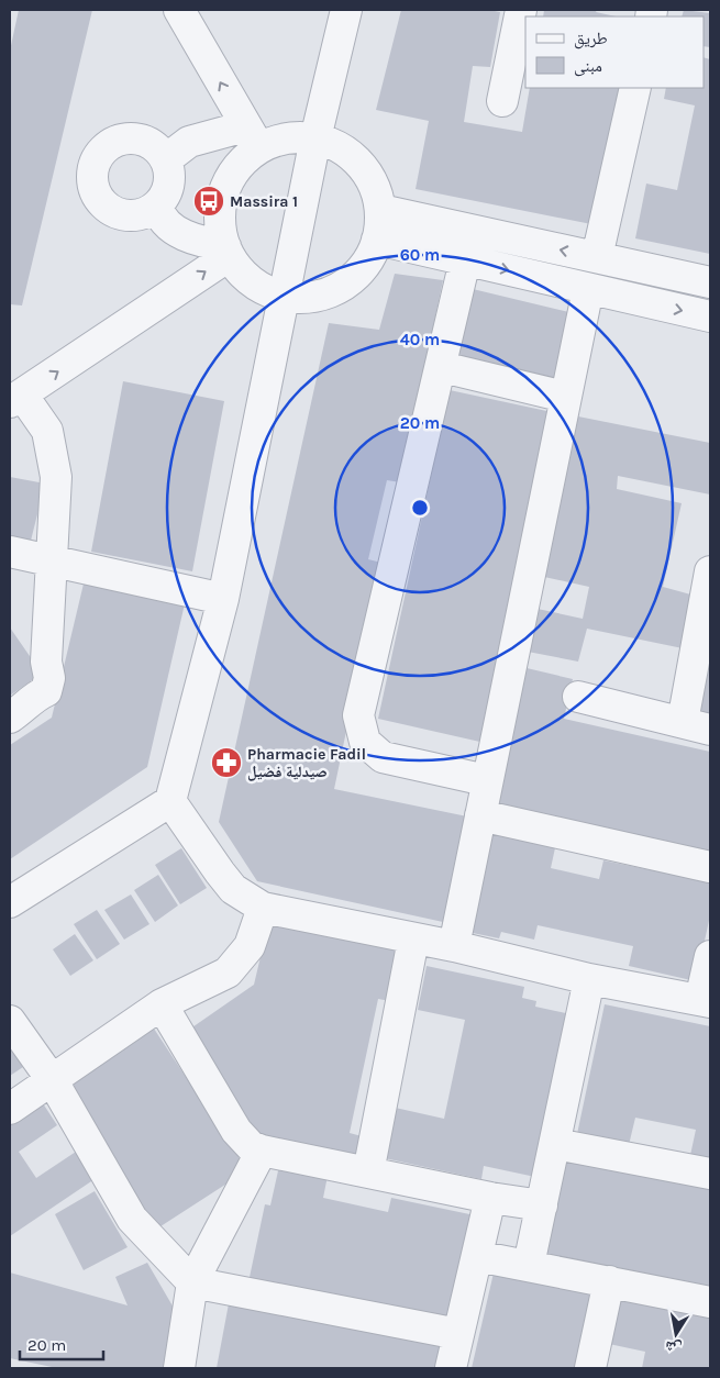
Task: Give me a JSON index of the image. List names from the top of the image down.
{
  "places": {
    "bus stop": ["Massira 1"],
    "pharmacy": ["Pharmacie Fadil صيدلية فضيل"]
  },
  "legend": ["طريق", "مبنى"],
  "scale_bar": "20 m",
  "north": "bottom",
  "rings": ["60 m", "40 m", "20 m"]
}
